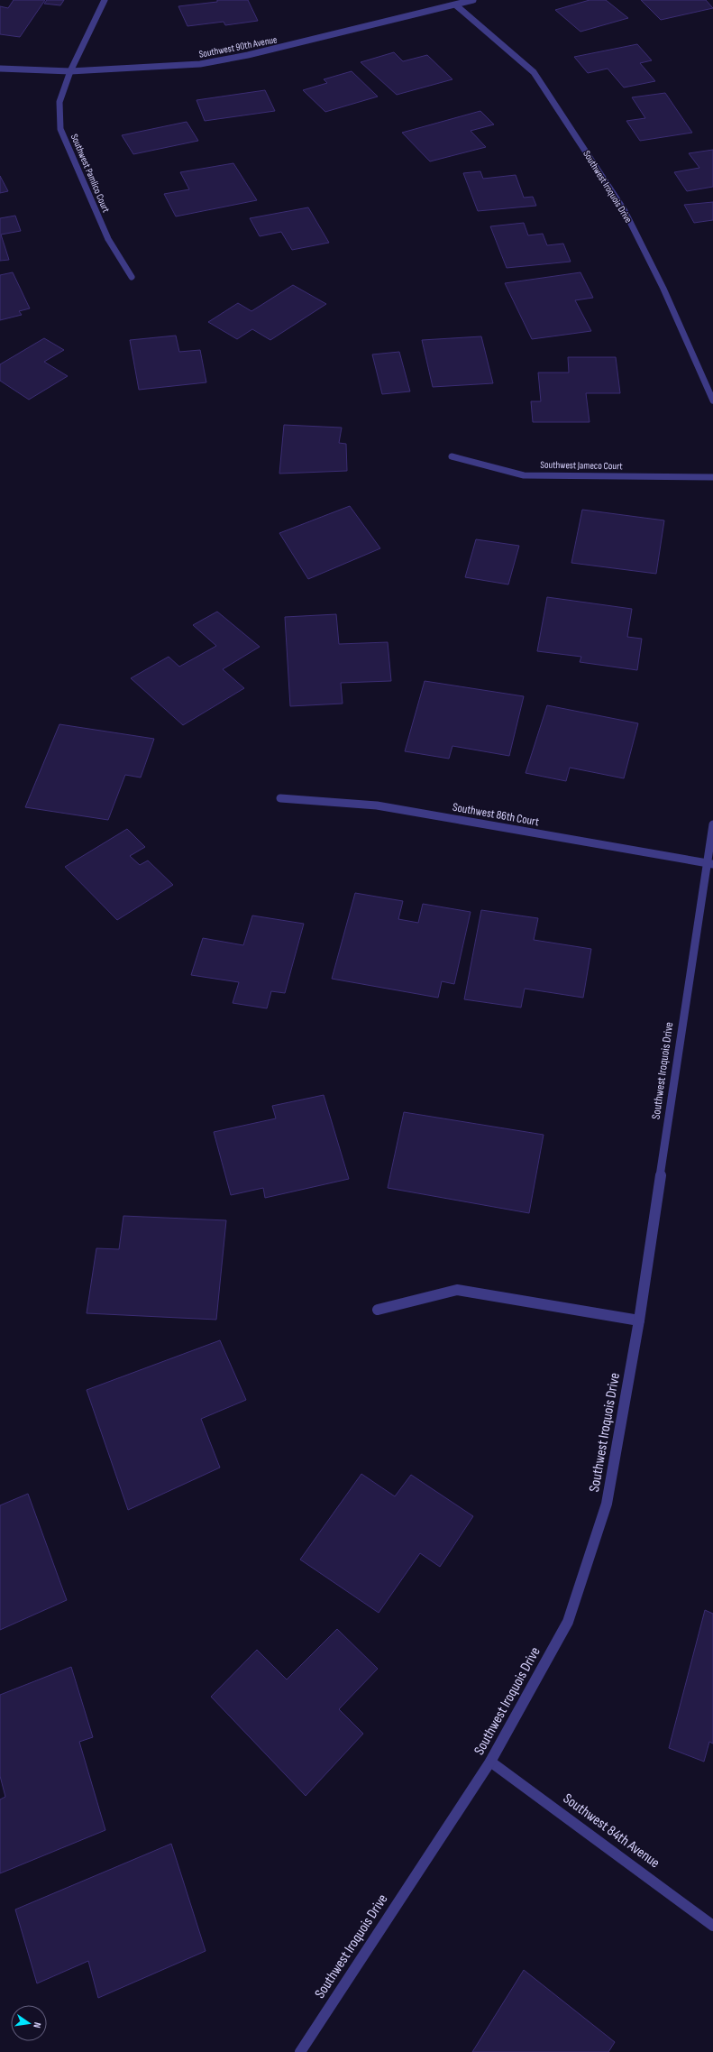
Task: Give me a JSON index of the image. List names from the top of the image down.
{
  "streets": {
    "street": [
      "Southwest 90th Avenue",
      "Southwest Pamlico Court",
      "Southwest Iroquois Drive",
      "Southwest Jameco Court",
      "Southwest 86th Court",
      "Southwest 84th Avenue"
    ]
  },
  "crossings": [
    ["Southwest 90th Avenue", "Southwest Pamlico Court"],
    ["Southwest 90th Avenue", "Southwest Iroquois Drive"],
    ["Southwest Iroquois Drive", "Southwest 86th Court"],
    ["Southwest Iroquois Drive", "Southwest 84th Avenue"]
  ],
  "north": "right"
}
